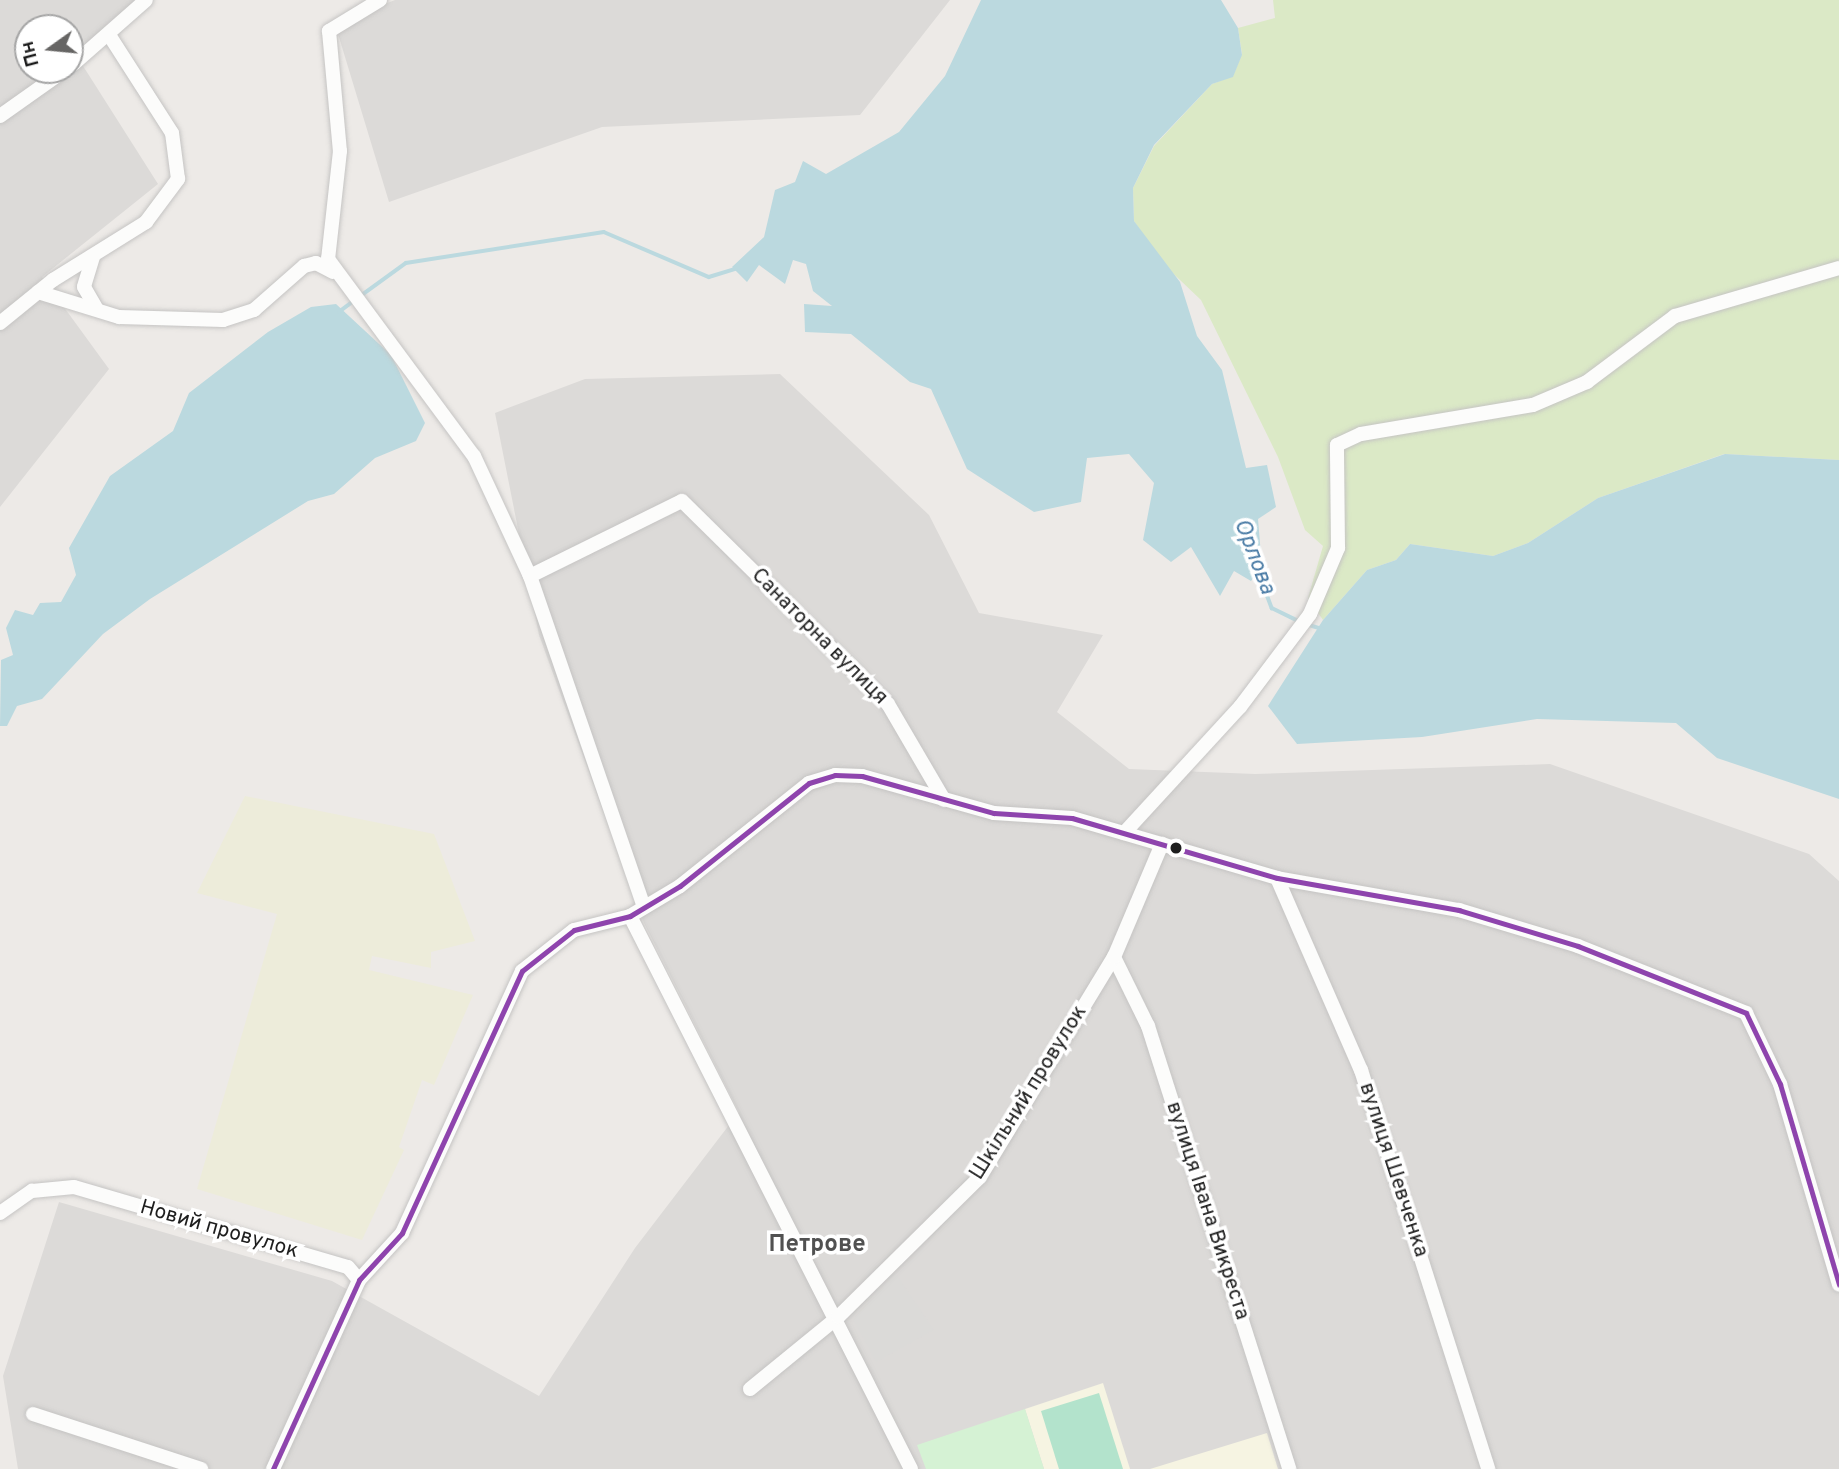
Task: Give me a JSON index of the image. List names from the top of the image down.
{
  "streets": {
    "street": [
      "Санаторна вулиця",
      "Шкільний провулок",
      "вулиця Шевченка",
      "вулиця Івана Викреста",
      "Новий провулок"
    ]
  },
  "crossings": [
    ["Шкільний провулок", "вулиця Івана Викреста"]
  ],
  "districts": ["Петрове"],
  "water": ["Орлова"],
  "north": "left"
}
